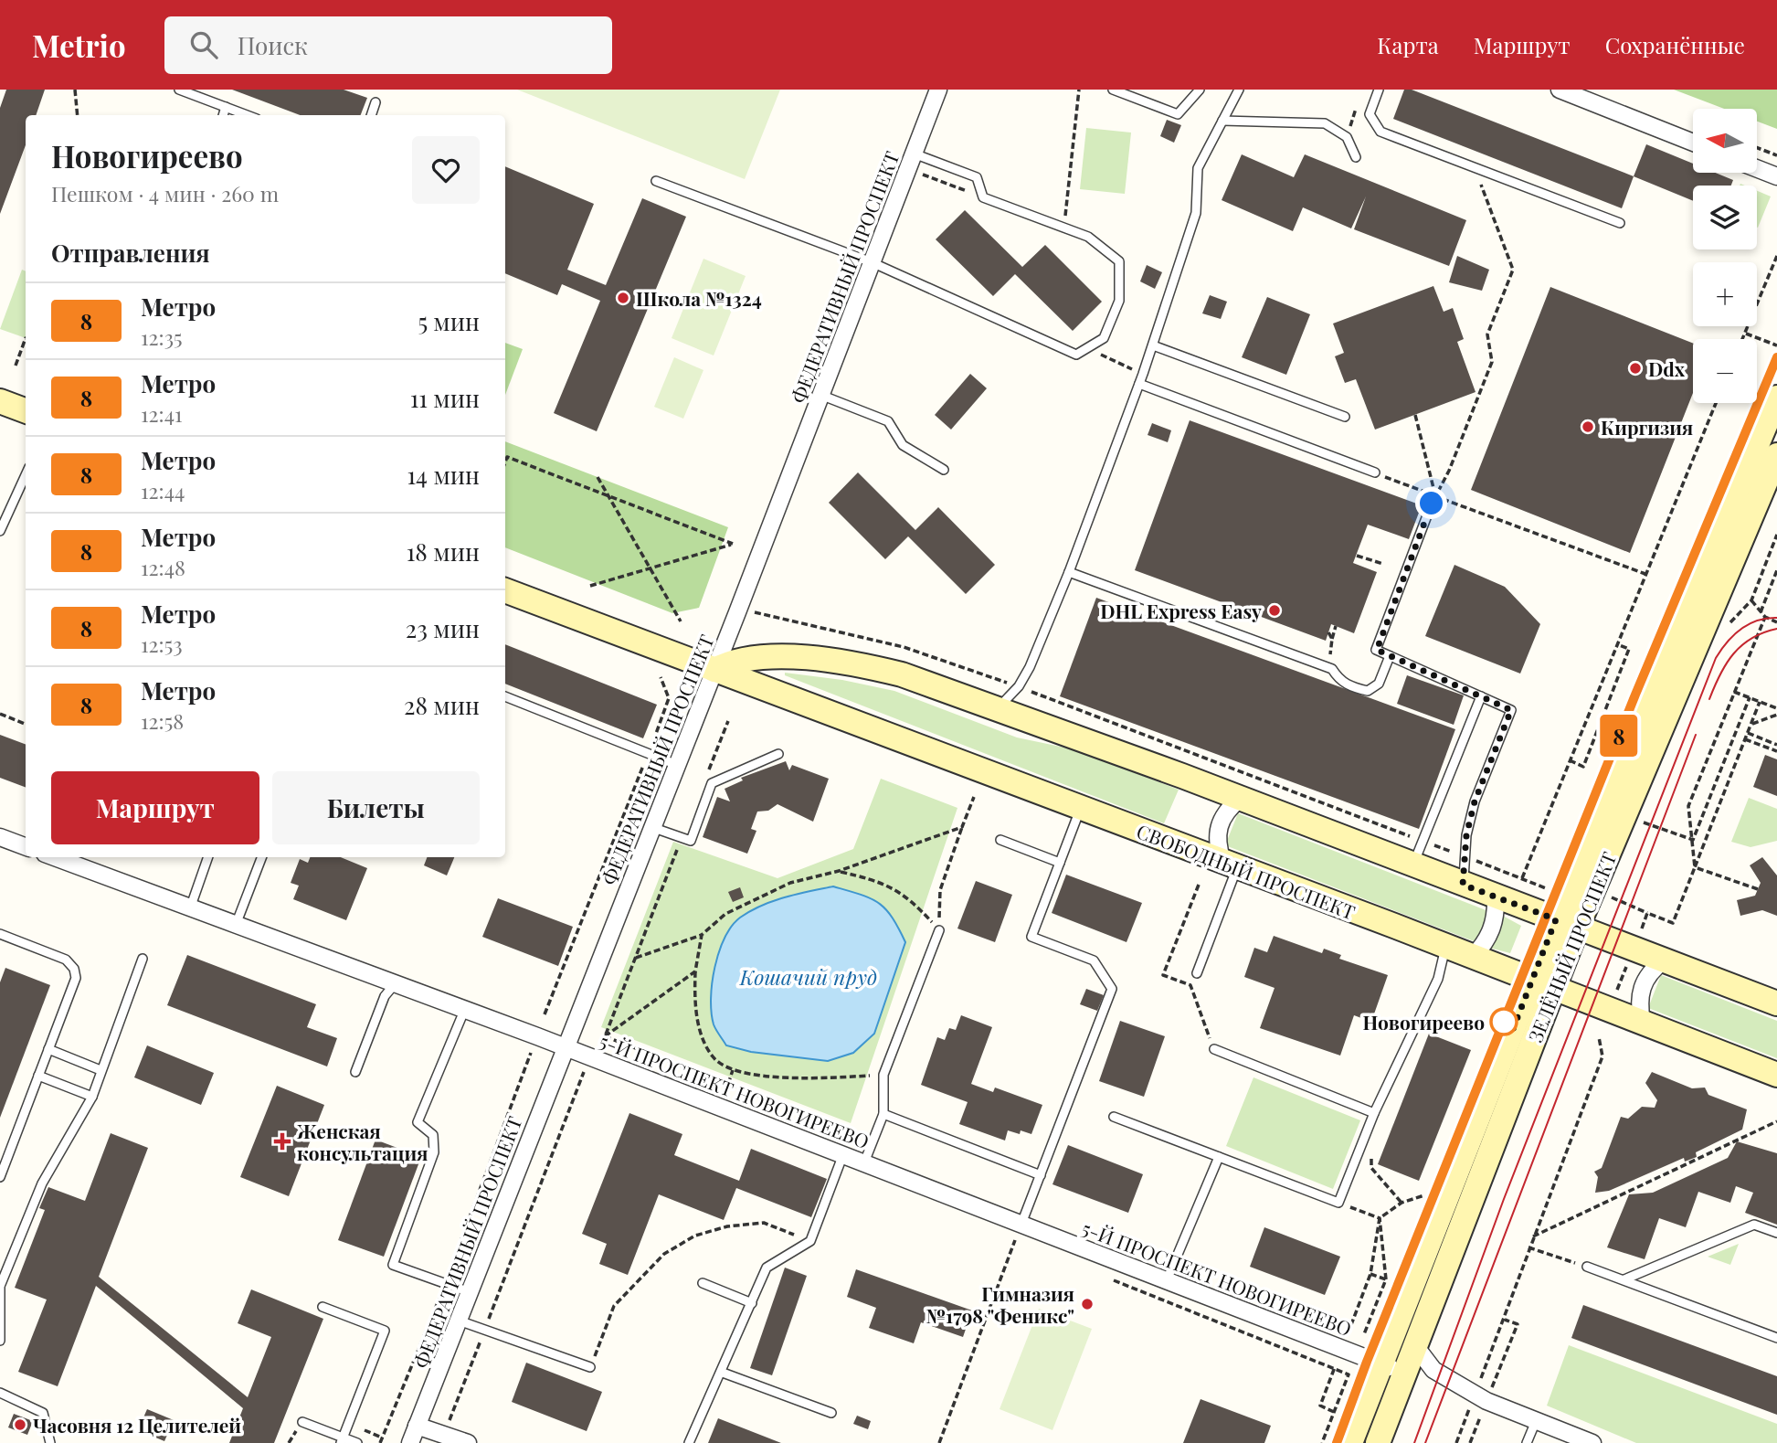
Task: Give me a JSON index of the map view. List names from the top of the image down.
{
  "streets": {
    "main road": ["СВОБОДНЫЙ ПРОСПЕКТ", "ЗЕЛЁНЫЙ ПРОСПЕКТ"],
    "street": ["ФЕДЕРАТИВНЫЙ ПРОСПЕКТ", "5-Й ПРОСПЕКТ НОВОГИРЕЕВО"]
  },
  "crossings": [
    ["ФЕДЕРАТИВНЫЙ ПРОСПЕКТ", "СВОБОДНЫЙ ПРОСПЕКТ"],
    ["ФЕДЕРАТИВНЫЙ ПРОСПЕКТ", "5-Й ПРОСПЕКТ НОВОГИРЕЕВО"],
    ["СВОБОДНЫЙ ПРОСПЕКТ", "ЗЕЛЁНЫЙ ПРОСПЕКТ"],
    ["ЗЕЛЁНЫЙ ПРОСПЕКТ", "5-Й ПРОСПЕКТ НОВОГИРЕЕВО"]
  ],
  "water": ["Кошачий пруд"],
  "places": {
    "other": [
      "Школа №1324",
      "Ddx",
      "Киргизия",
      "DHL Express Easy",
      "Новогиреево",
      "Гимназия №1798 \"Феникс\"",
      "Часовня 12 Целителей"
    ],
    "health": ["Женская консультация"]
  },
  "lines": ["metro line 8"],
  "north": "left",
  "page": {
    "header": "Metrio",
    "search": "Поиск",
    "nav": ["Карта", "Маршрут", "Сохранённые"],
    "on_map": "8",
    "map_buttons": ["+", "−"],
    "heading": [
      ["Новогиреево", "Пешком · 4 мин · 260 m"],
      "Отправления"
    ],
    "list": [
      {
        "mark": "8",
        "name": "Метро",
        "note": "12:35",
        "value": "5 мин"
      },
      {
        "mark": "8",
        "name": "Метро",
        "note": "12:41",
        "value": "11 мин"
      },
      {
        "mark": "8",
        "name": "Метро",
        "note": "12:44",
        "value": "14 мин"
      },
      {
        "mark": "8",
        "name": "Метро",
        "note": "12:48",
        "value": "18 мин"
      },
      {
        "mark": "8",
        "name": "Метро",
        "note": "12:53",
        "value": "23 мин"
      },
      {
        "mark": "8",
        "name": "Метро",
        "note": "12:58",
        "value": "28 мин"
      }
    ],
    "buttons": ["Маршрут", "Билеты"]
  }
}
